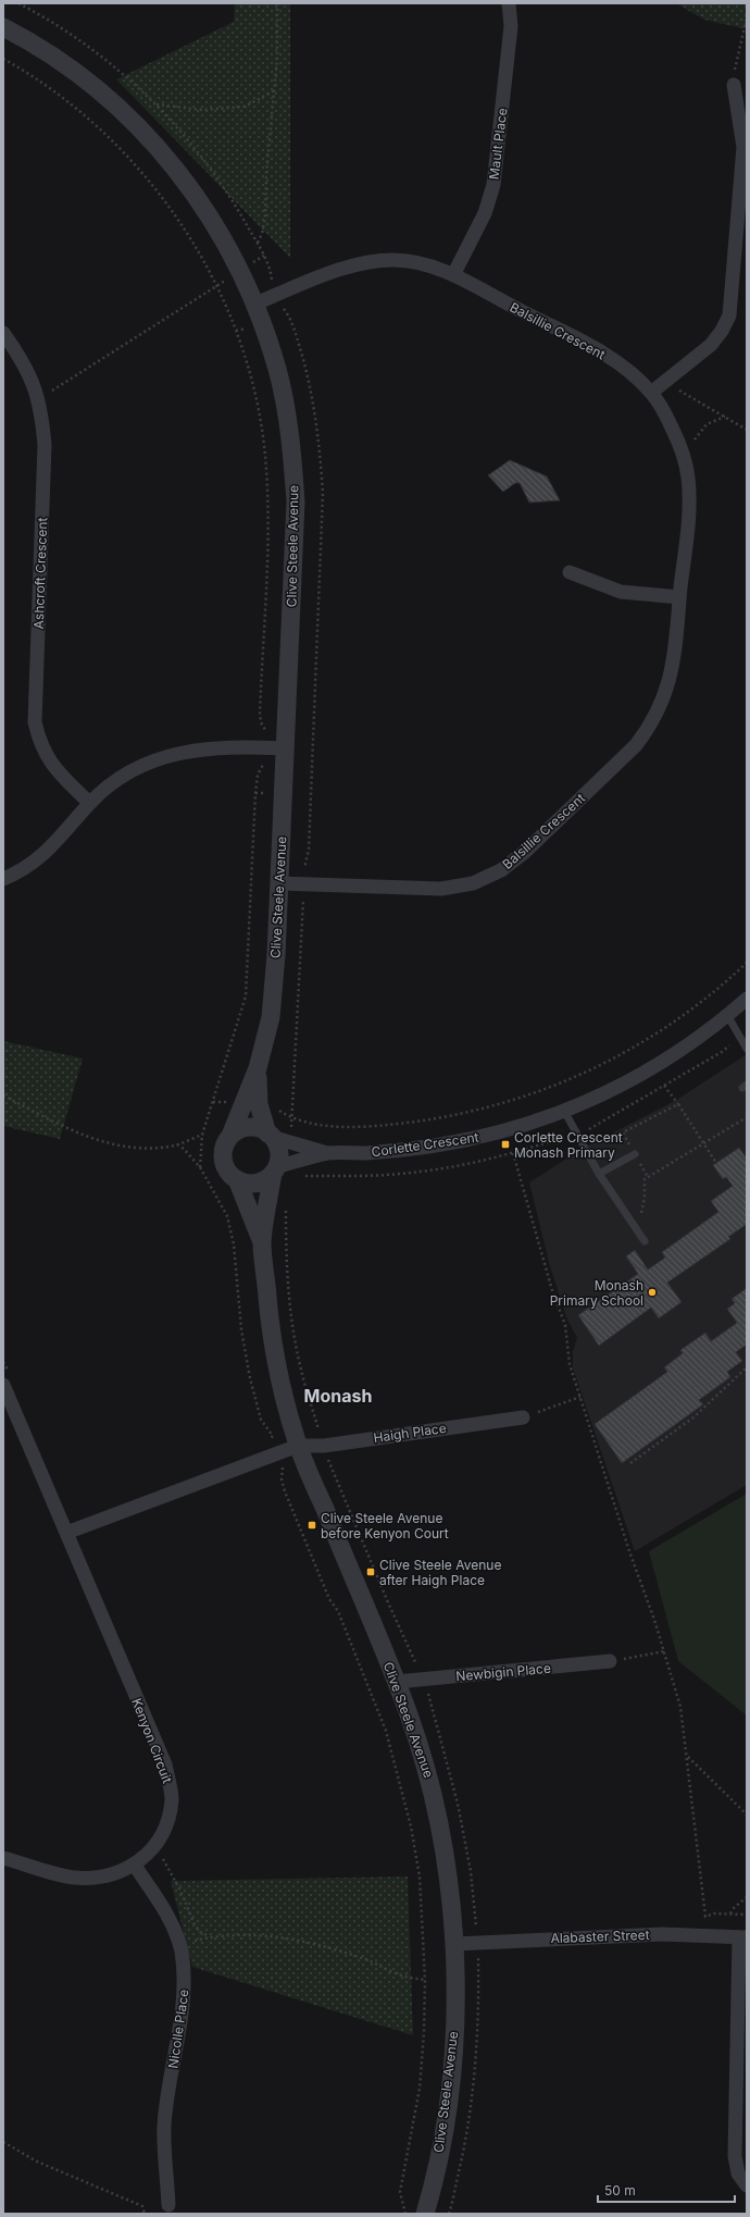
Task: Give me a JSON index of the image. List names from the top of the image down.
{
  "streets": {
    "street": [
      "Mault Place",
      "Balsillie Crescent",
      "Clive Steele Avenue",
      "Ashcroft Crescent",
      "Corlette Crescent",
      "Haigh Place",
      "Newbigin Place",
      "Kenyon Circuit",
      "Alabaster Street",
      "Nicolle Place"
    ]
  },
  "crossings": [
    ["Mault Place", "Balsillie Crescent"],
    ["Balsillie Crescent", "Clive Steele Avenue"],
    ["Clive Steele Avenue", "Corlette Crescent"],
    ["Clive Steele Avenue", "Haigh Place"],
    ["Clive Steele Avenue", "Newbigin Place"],
    ["Clive Steele Avenue", "Alabaster Street"],
    ["Kenyon Circuit", "Nicolle Place"]
  ],
  "districts": ["Monash"],
  "places": {
    "transit": ["Corlette Crescent Monash Primary", "Clive Steele Avenue before Kenyon Court", "Clive Steele Avenue after Haigh Place"],
    "other": ["Monash Primary School"]
  },
  "scale_bar": "50 m"
}
